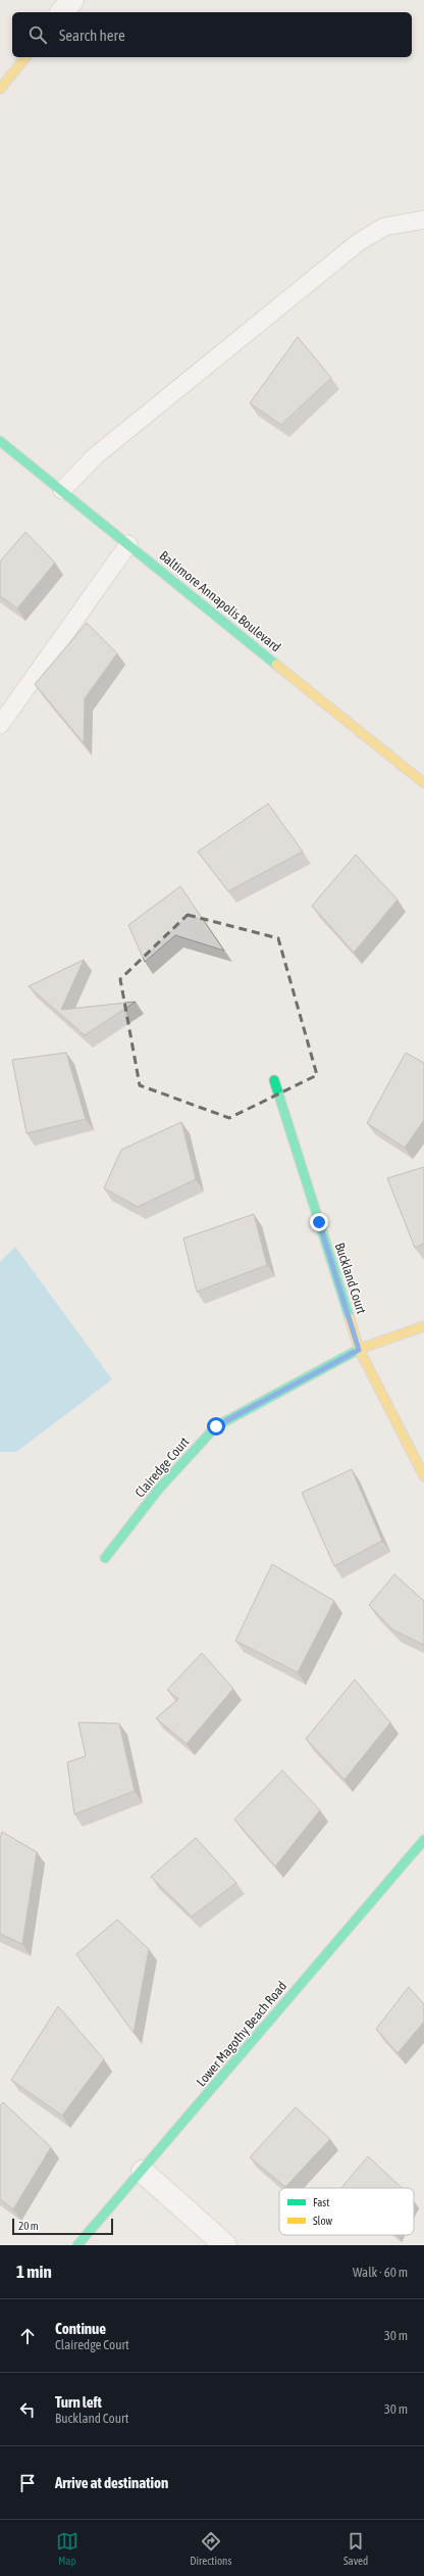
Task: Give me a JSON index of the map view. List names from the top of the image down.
{
  "streets": {
    "street": [
      "Baltimore Annapolis Boulevard",
      "Buckland Court",
      "Clairedge Court",
      "Lower Magothy Beach Road"
    ]
  },
  "crossings": [
    ["Buckland Court", "Clairedge Court"]
  ],
  "legend": ["Fast", "Slow"],
  "scale_bar": "20 m",
  "page": {
    "search": "Search here",
    "scale": "20 m",
    "heading": ["1 min", "Walk · 60 m"],
    "list": [
      ["Continue", "Clairedge Court", "30 m"],
      ["Turn left", "Buckland Court", "30 m"],
      "Arrive at destination"
    ],
    "nav": ["Map", "Directions", "Saved"]
  }
}
